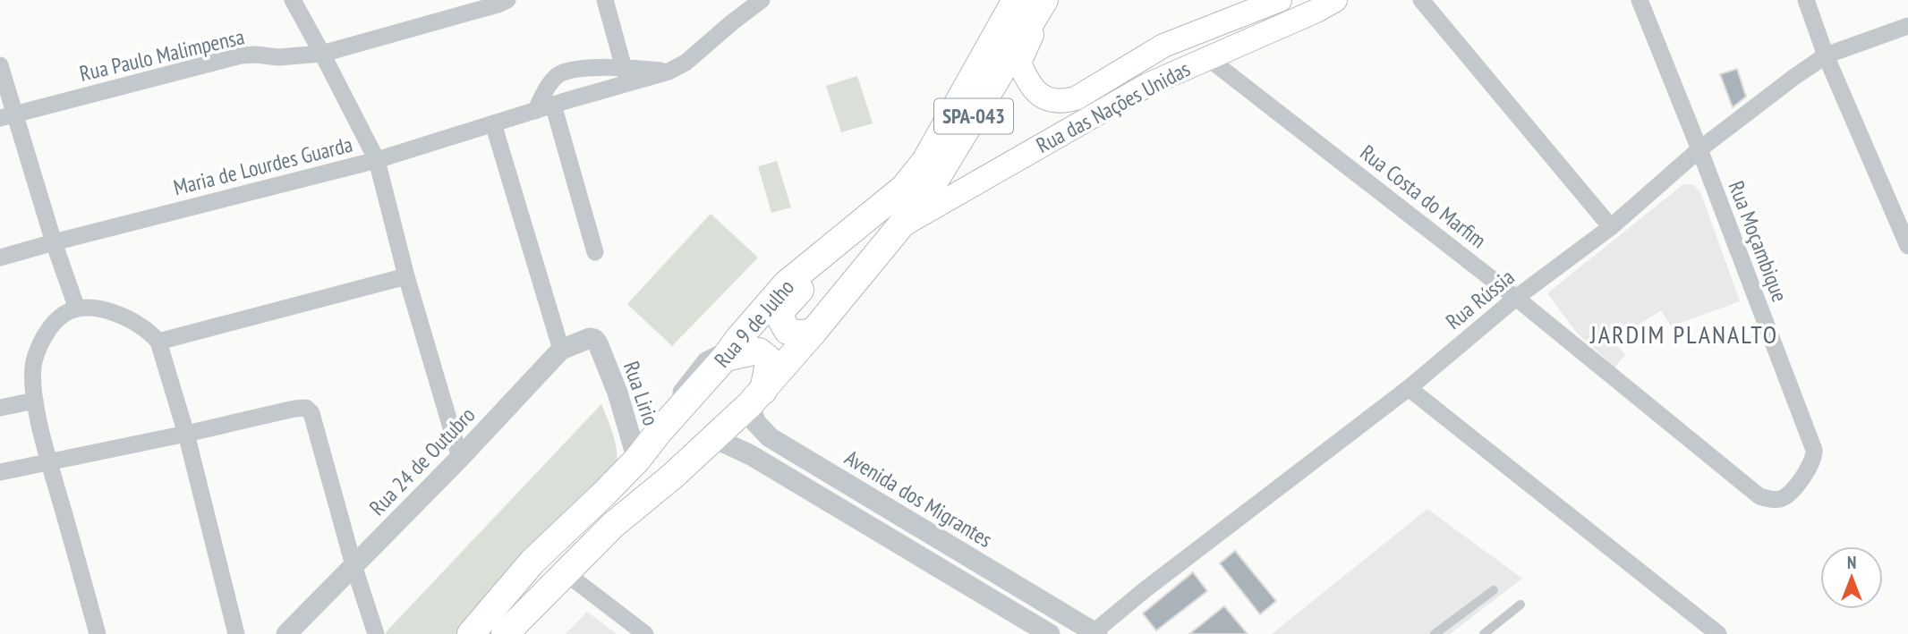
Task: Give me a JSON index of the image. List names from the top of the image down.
{
  "streets": {
    "main road": ["Rua das Nações Unidas", "SPA-043", "Rua 9 de Julho"],
    "street": [
      "Rua Paulo Malimpensa",
      "Maria de Lourdes Guarda",
      "Rua Costa do Marfim",
      "Rua Moçambique",
      "Rua Rússia",
      "Rua Lirio",
      "Rua 24 de Outubro",
      "Avenida dos Migrantes"
    ]
  },
  "crossings": [
    ["Rua das Nações Unidas", "SPA-043"],
    ["Rua das Nações Unidas", "Rua Costa do Marfim"],
    ["Rua Costa do Marfim", "Rua Moçambique"],
    ["Rua Costa do Marfim", "Rua Rússia"],
    ["Rua Moçambique", "Rua Rússia"],
    ["Rua Rússia", "Avenida dos Migrantes"],
    ["Rua 9 de Julho", "Rua Lirio"],
    ["Rua Lirio", "Rua 24 de Outubro"]
  ],
  "districts": ["JARDIM PLANALTO"],
  "north": "top"
}
